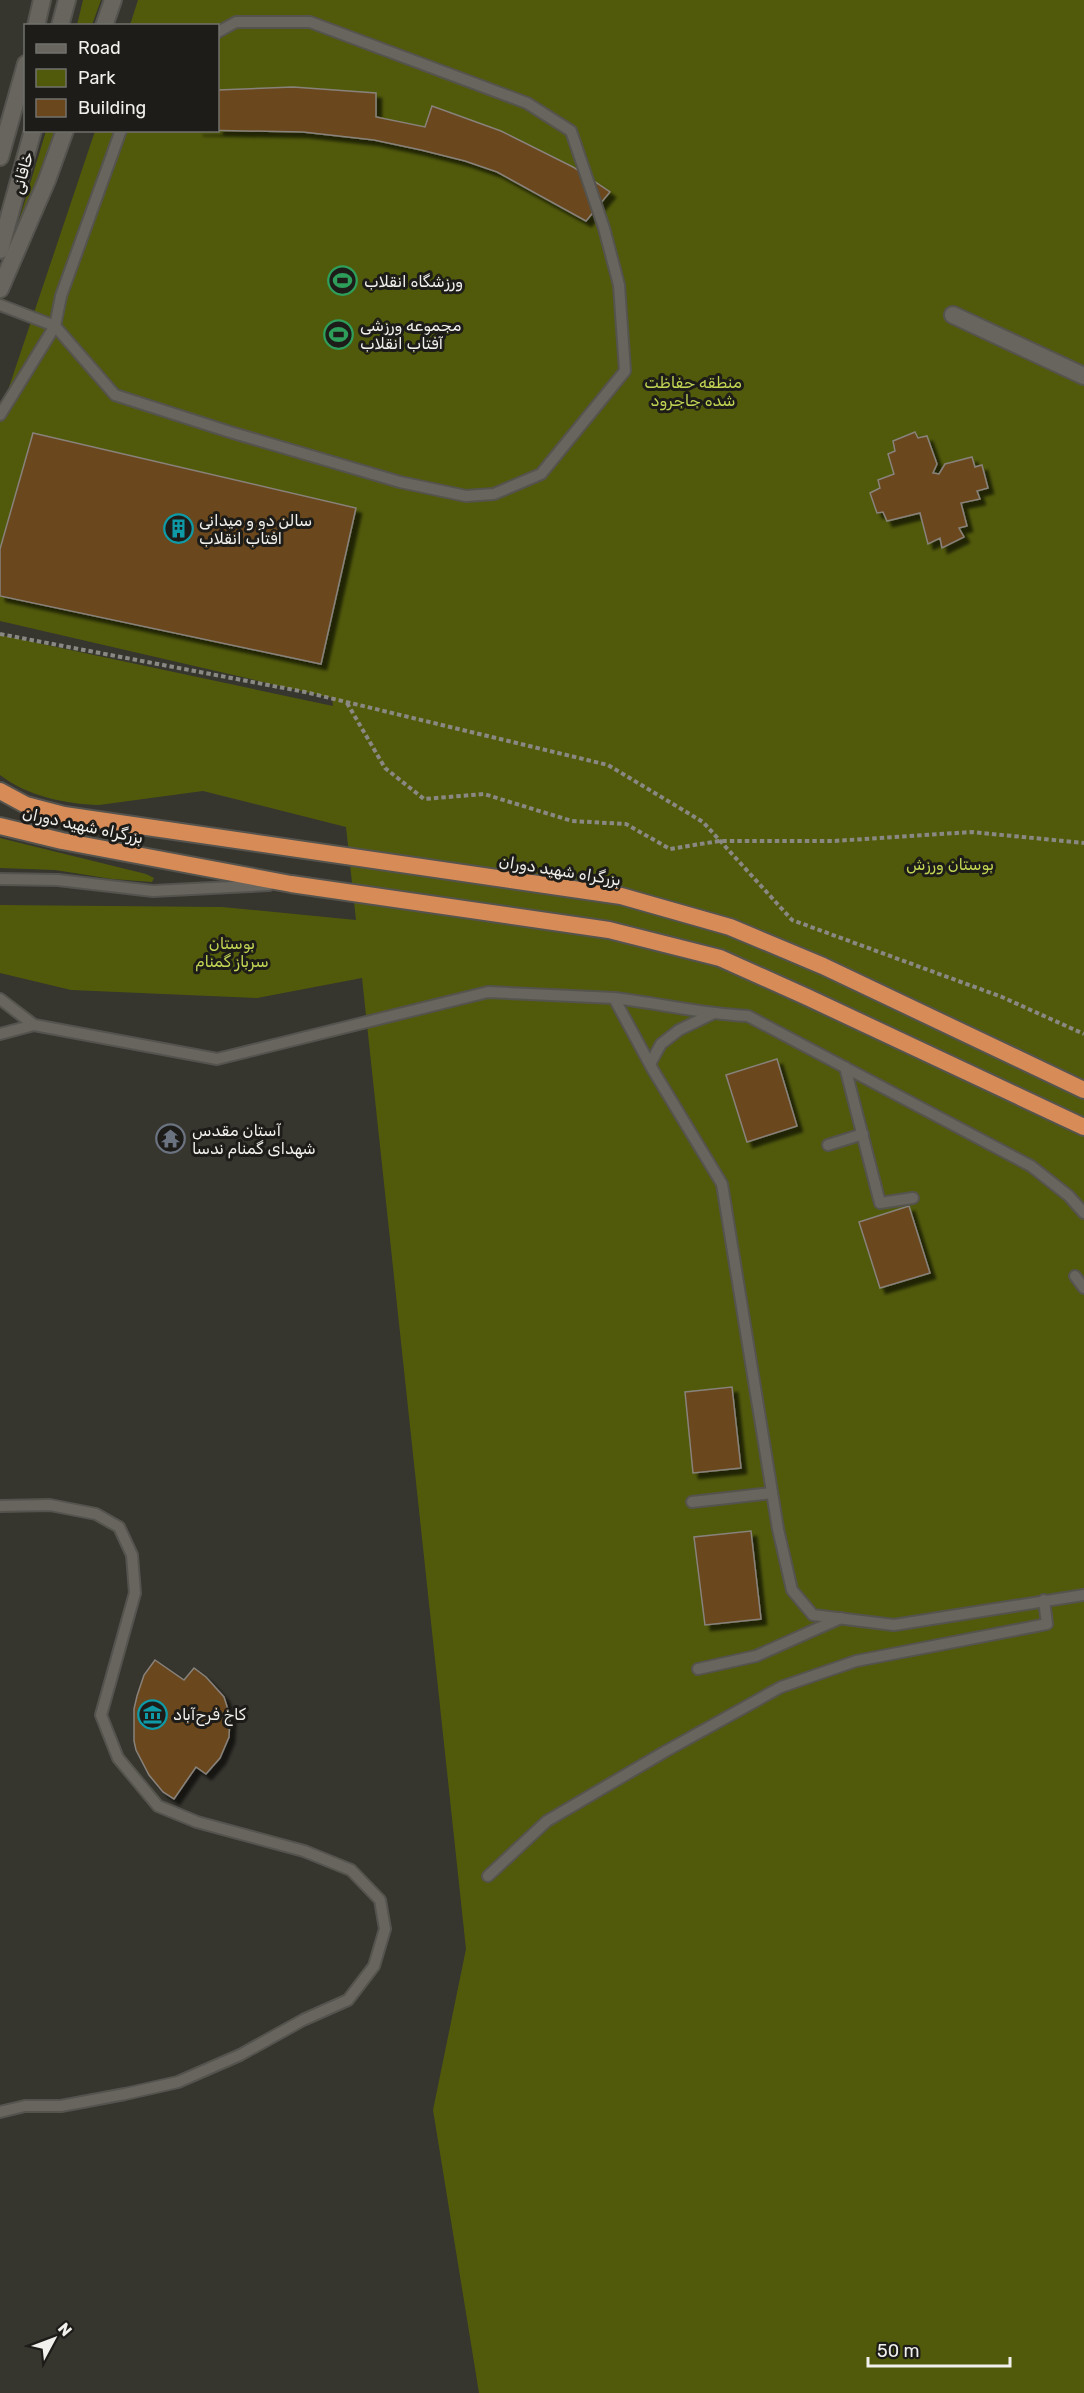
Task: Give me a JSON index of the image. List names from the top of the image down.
{
  "streets": {
    "highway": ["بزرگراه شهید دوران"],
    "main road": ["خاقانی"]
  },
  "parks": ["منطقه حفاظت شده جاجرود", "بوستان ورزش", "بوستان سرباز گمنام"],
  "places": {
    "sports": ["ورزشگاه انقلاب", "مجموعه ورزشی آفتاب انقلاب"],
    "building": ["سالن دو و میدانی افتاب انقلاب"],
    "temple": ["آستان مقدس شهدای گمنام ندسا"],
    "museum": ["کاخ فرح‌آباد"]
  },
  "legend": ["Road", "Park", "Building"],
  "scale_bar": "50 m",
  "north": "top right"
}
